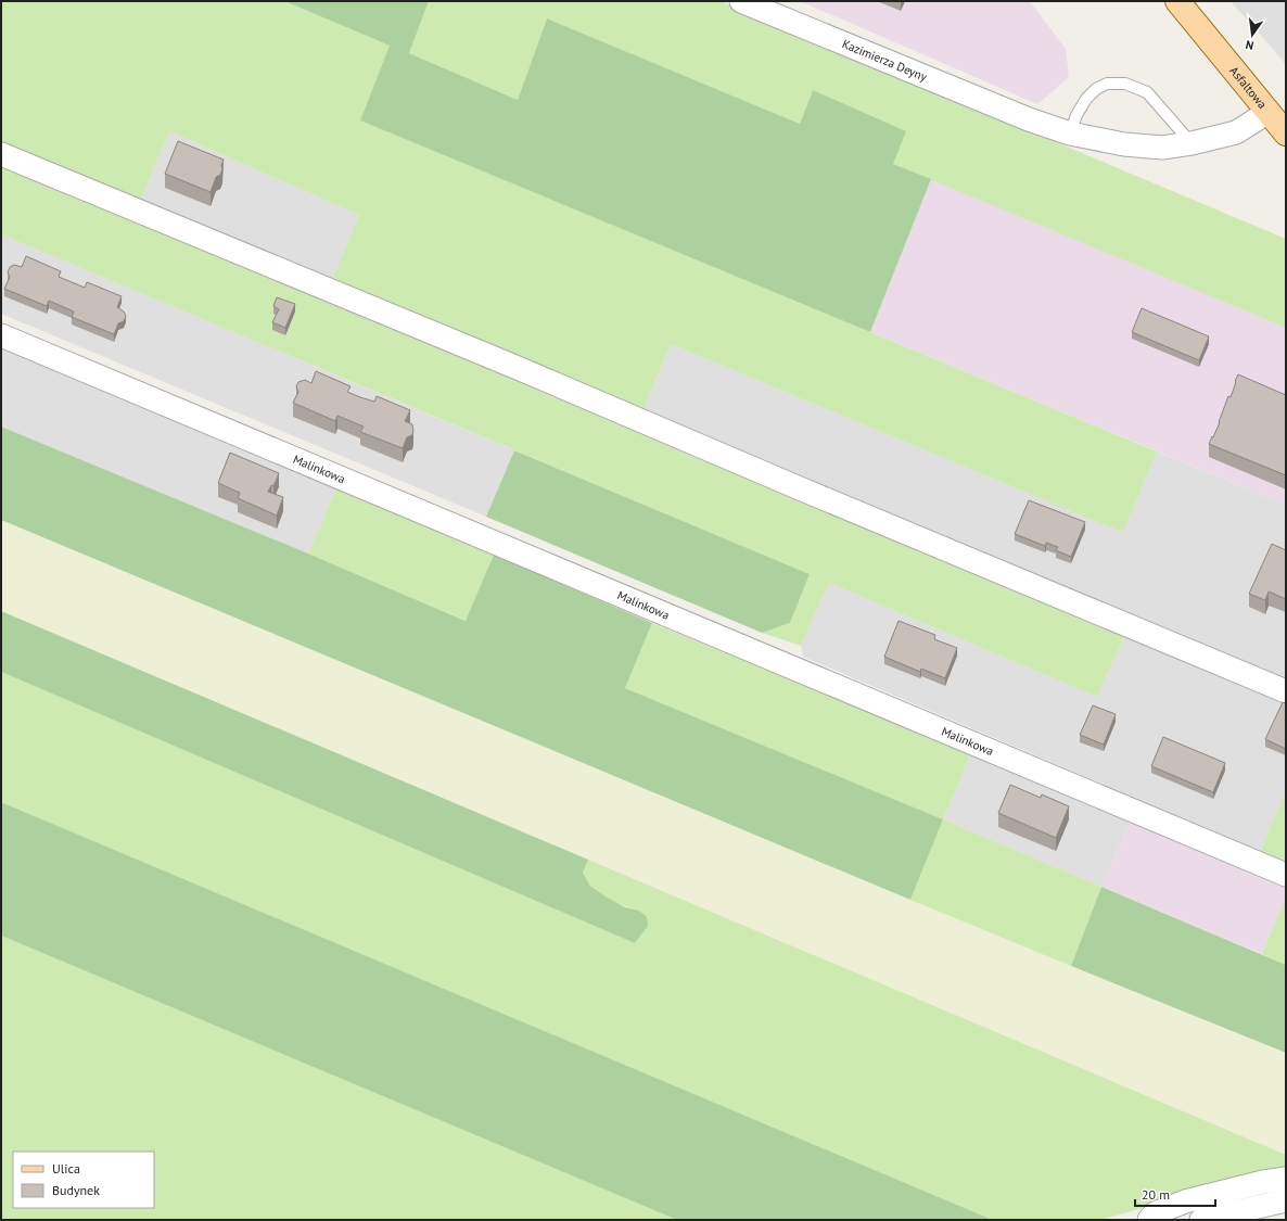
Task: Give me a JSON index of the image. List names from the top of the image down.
{
  "streets": {
    "main road": ["Asfaltowa"],
    "street": ["Kazimierza Deyny", "Malinkowa"]
  },
  "crossings": [
    ["Kazimierza Deyny", "Asfaltowa"]
  ],
  "legend": ["Ulica", "Budynek"],
  "scale_bar": "20 m",
  "north": "bottom"
}
